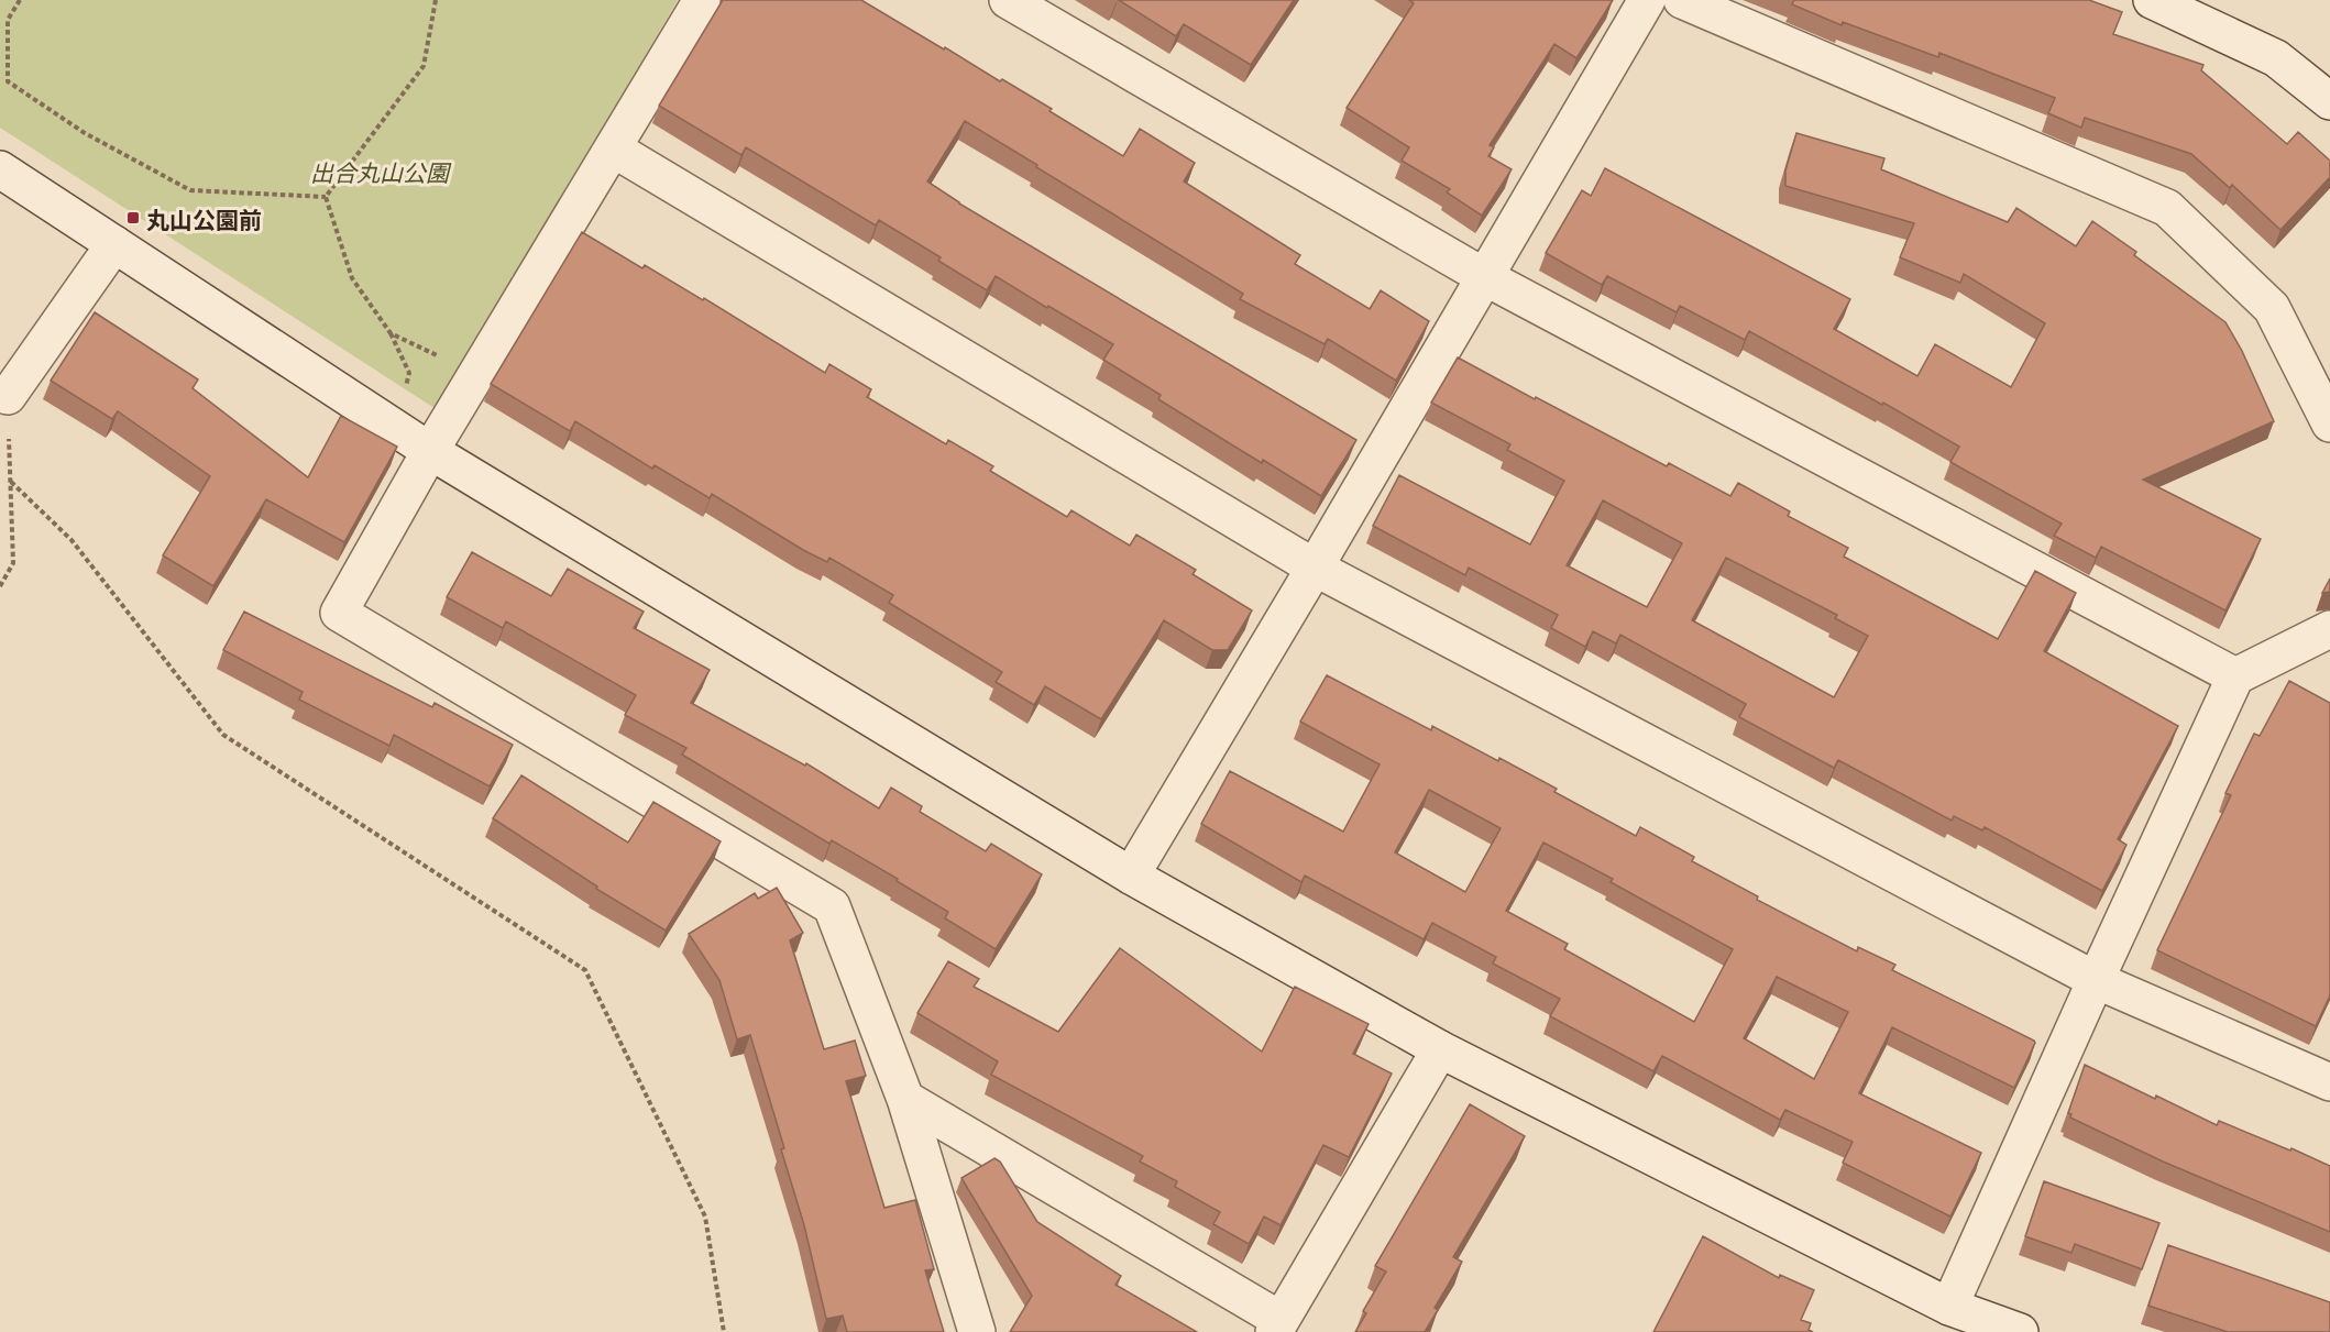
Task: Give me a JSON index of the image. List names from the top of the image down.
{
  "parks": ["出合丸山公園"],
  "places": {
    "transit": ["丸山公園前"]
  }
}
